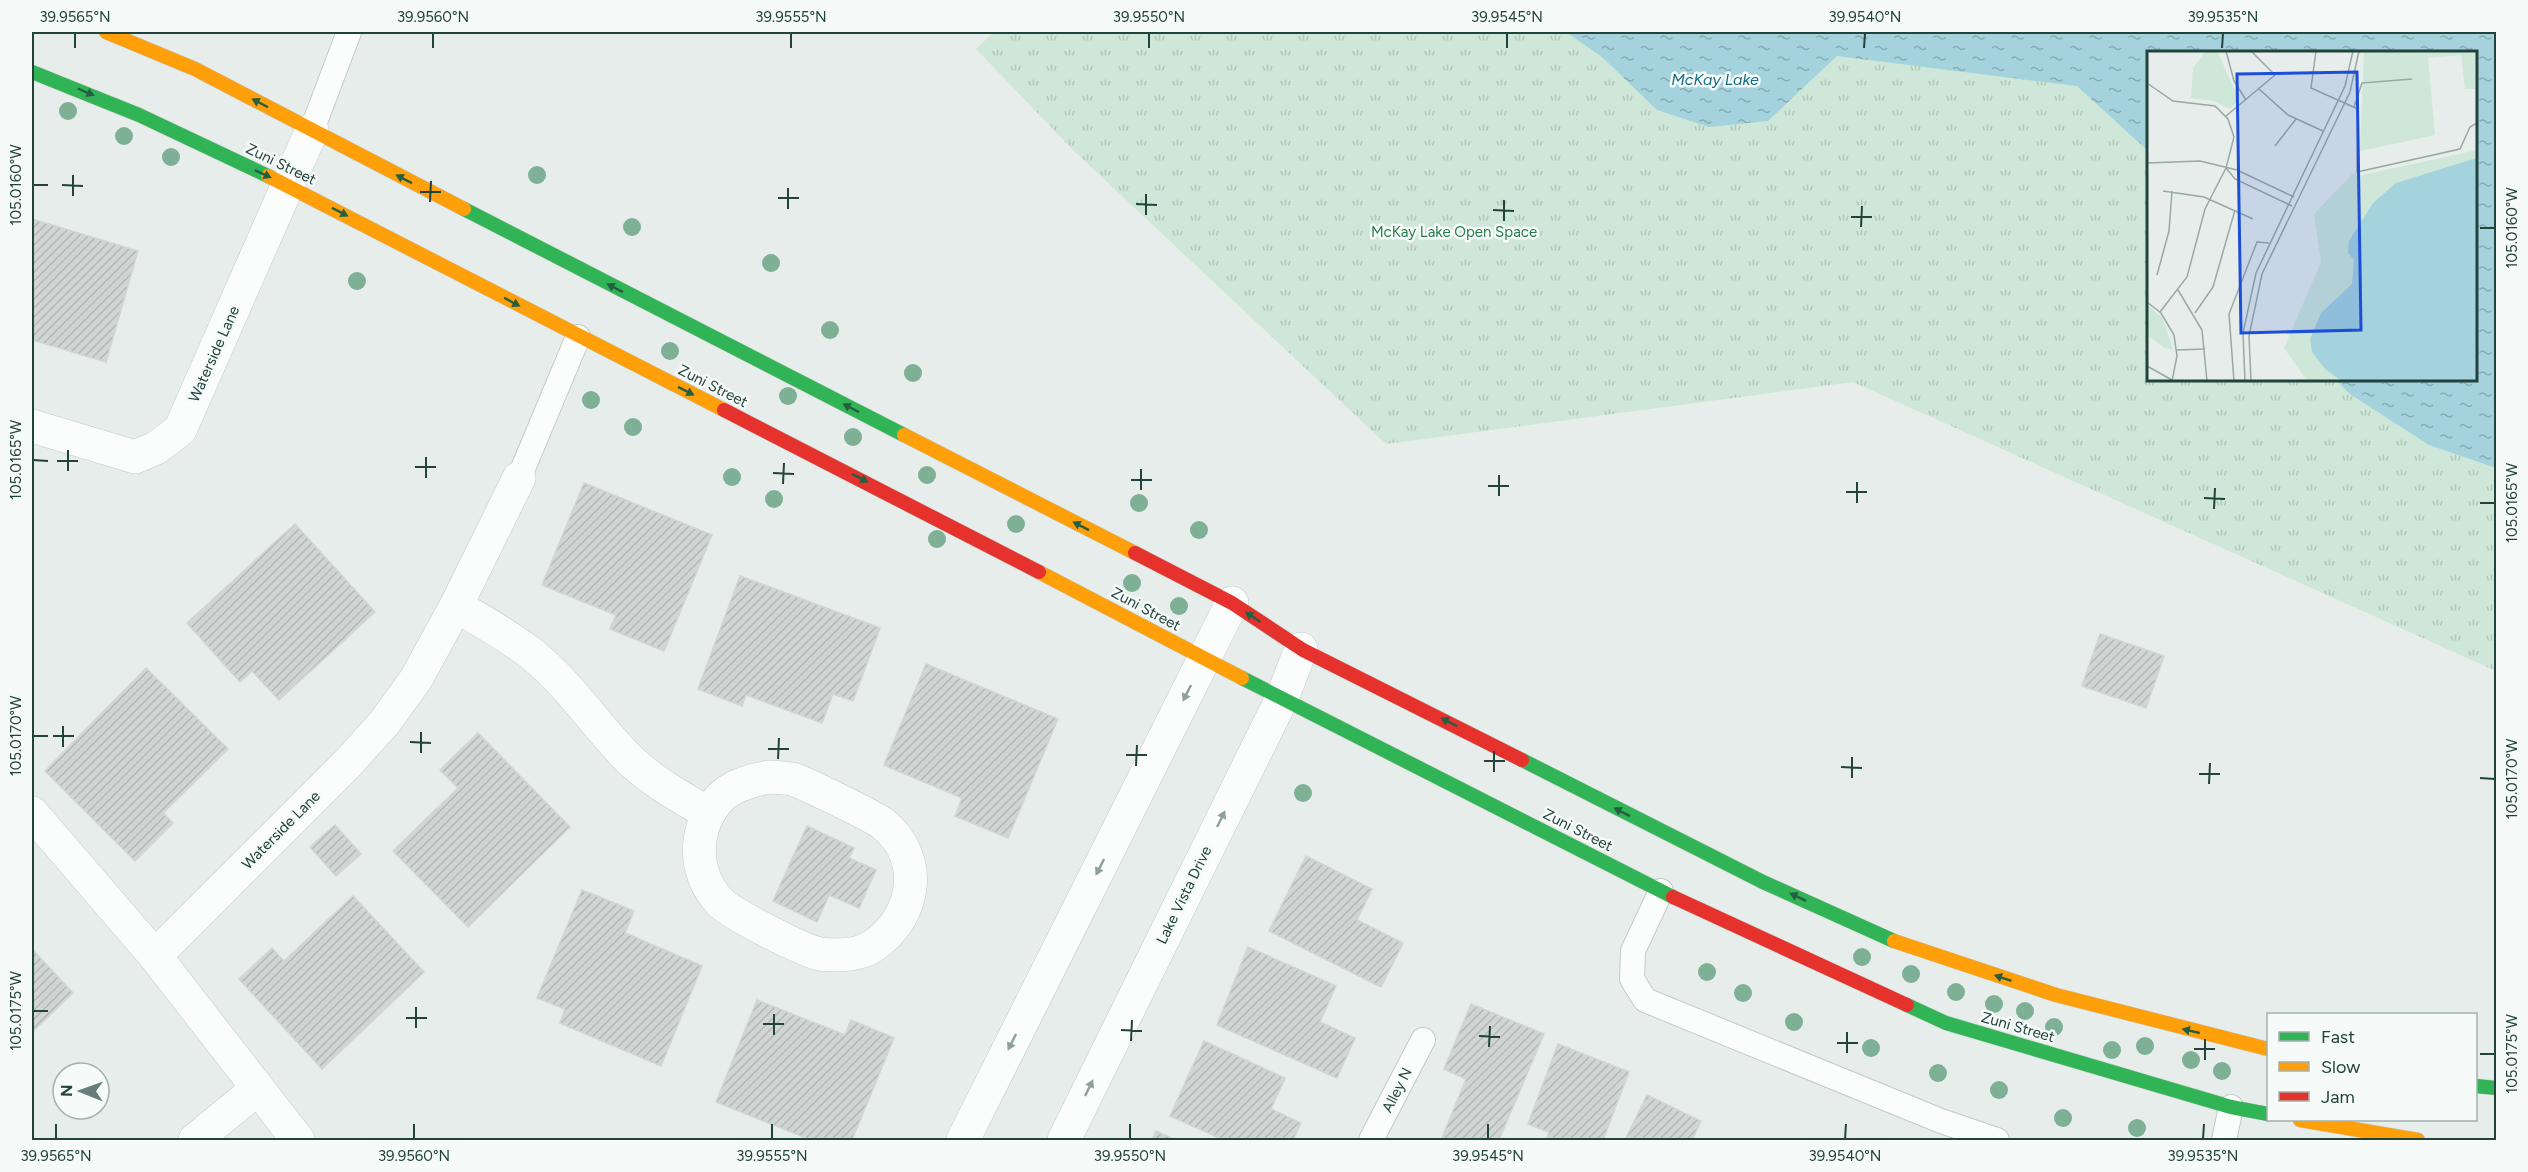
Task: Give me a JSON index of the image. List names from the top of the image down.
{
  "streets": {
    "main road": ["Zuni Street"],
    "street": ["Waterside Lane", "Lake Vista Drive"],
    "lane": ["Alley N"]
  },
  "crossings": [
    ["Zuni Street", "Waterside Lane"],
    ["Zuni Street", "Lake Vista Drive"]
  ],
  "water": ["McKay Lake"],
  "parks": ["McKay Lake Open Space"],
  "legend": ["Fast", "Slow", "Jam"],
  "north": "left",
  "coordinates": [
    "39.9565°N",
    "39.9560°N",
    "39.9555°N",
    "39.9550°N",
    "39.9545°N",
    "39.9540°N",
    "39.9535°N",
    "105.0160°W",
    "105.0165°W",
    "105.0170°W",
    "105.0175°W"
  ]
}
